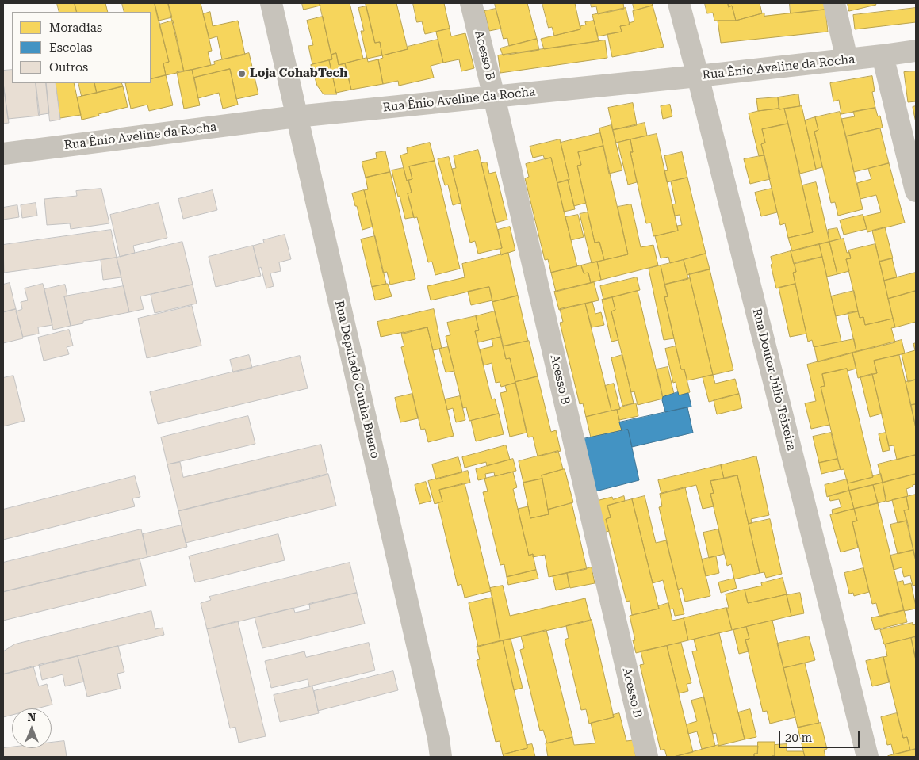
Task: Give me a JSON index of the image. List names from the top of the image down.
{
  "streets": {
    "street": [
      "Acesso B",
      "Rua Ênio Aveline da Rocha",
      "Rua Deputado Cunha Bueno",
      "Rua Doutor Júlio Teixeira"
    ]
  },
  "crossings": [
    ["Acesso B", "Rua Ênio Aveline da Rocha"],
    ["Rua Ênio Aveline da Rocha", "Rua Deputado Cunha Bueno"],
    ["Rua Ênio Aveline da Rocha", "Rua Doutor Júlio Teixeira"]
  ],
  "places": ["Loja CohabTech"],
  "legend": ["Moradias", "Escolas", "Outros"],
  "scale_bar": "20 m",
  "north": "top"
}
